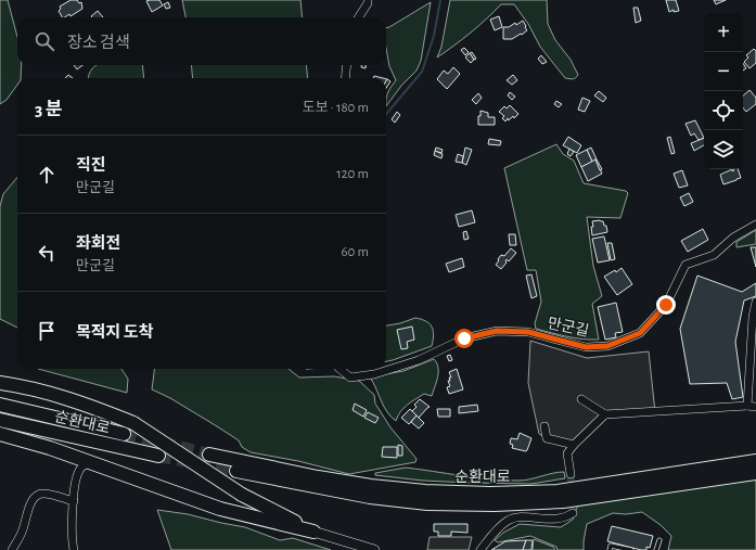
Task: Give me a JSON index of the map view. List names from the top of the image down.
{
  "streets": {
    "highway": ["순환대로"],
    "street": ["만군길"]
  },
  "page": {
    "map_buttons": ["+", "−"],
    "search": "장소 검색",
    "heading": ["3 분", "도보 · 180 m"],
    "list": [
      ["직진", "만군길", "120 m"],
      ["좌회전", "만군길", "60 m"],
      "목적지 도착"
    ]
  }
}
